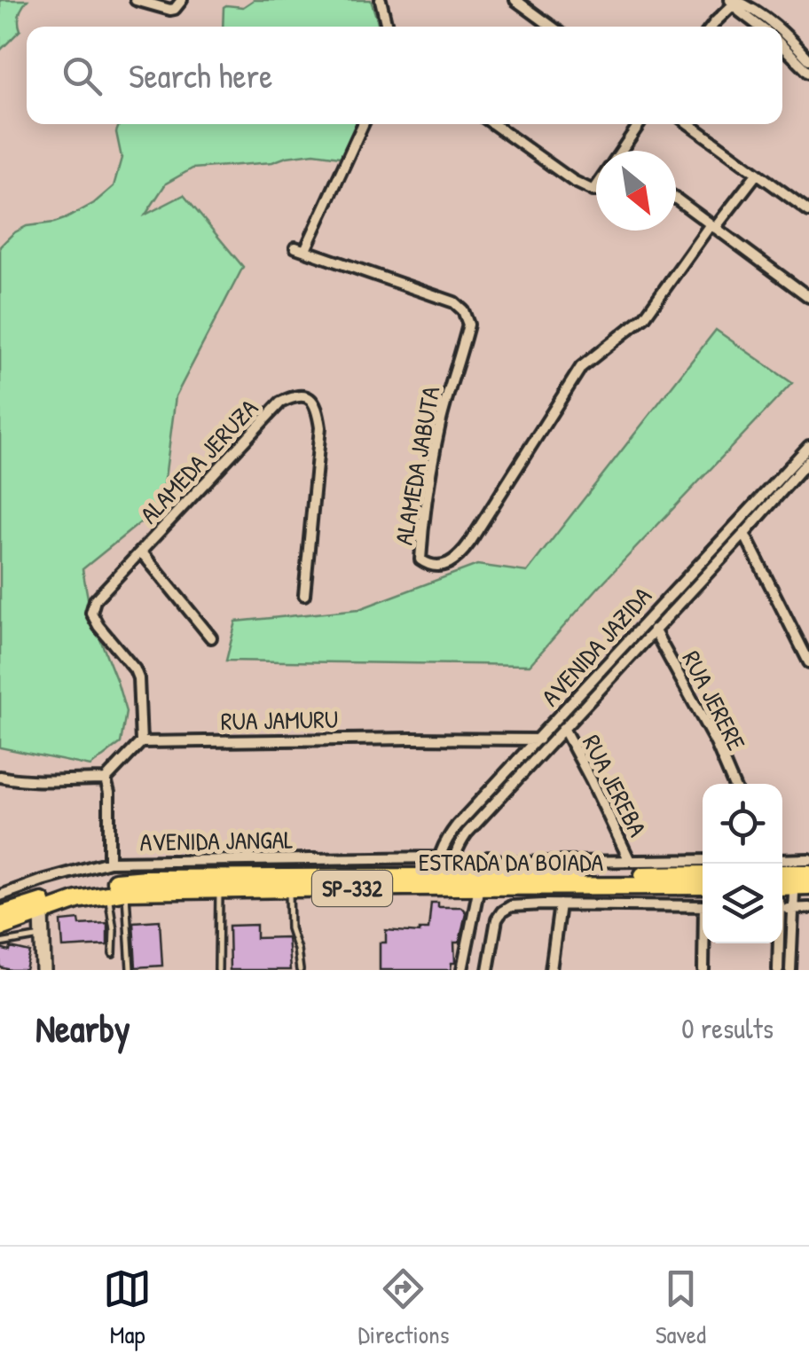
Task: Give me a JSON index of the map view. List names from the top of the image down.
{
  "streets": {
    "main road": ["ESTRADA DA BOIADA", "SP-332"],
    "street": [
      "ALAMEDA JERUZA",
      "ALAMEDA JABUTA",
      "AVENIDA JAZIDA",
      "RUA JERERE",
      "RUA JAMURU",
      "RUA JEREBA",
      "AVENIDA JANGAL"
    ]
  },
  "crossings": [
    ["ALAMEDA JERUZA", "RUA JAMURU"],
    ["AVENIDA JAZIDA", "RUA JERERE"],
    ["AVENIDA JAZIDA", "RUA JAMURU"],
    ["AVENIDA JAZIDA", "RUA JEREBA"],
    ["AVENIDA JAZIDA", "AVENIDA JANGAL"],
    ["AVENIDA JAZIDA", "ESTRADA DA BOIADA"]
  ],
  "north": "bottom right",
  "page": {
    "search": "Search here",
    "heading": ["Nearby", "0 results"],
    "nav": ["Map", "Directions", "Saved"]
  }
}
